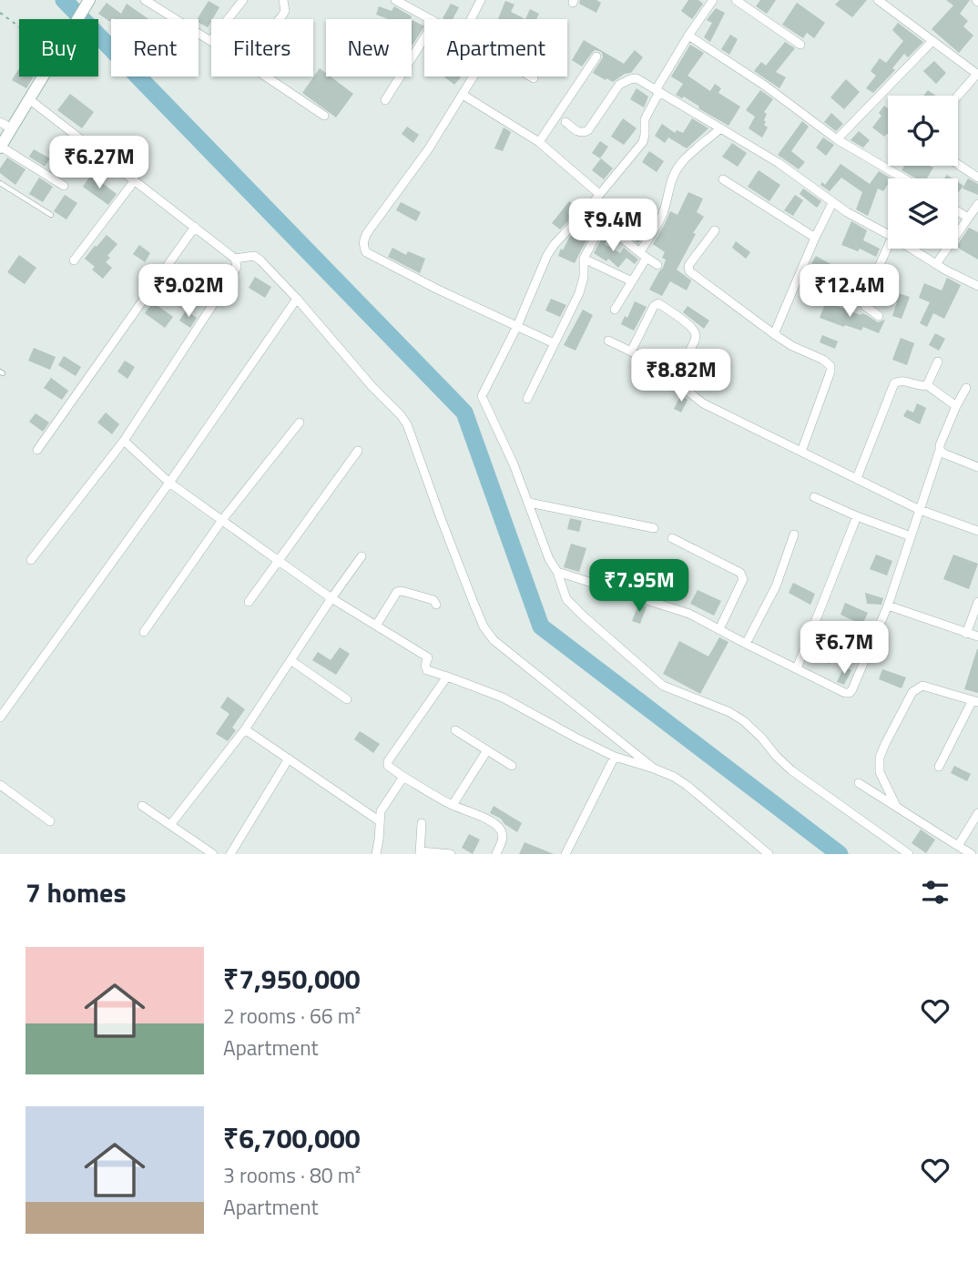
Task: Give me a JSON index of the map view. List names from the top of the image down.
{
  "page": {
    "chip": [
      "Buy",
      "Rent",
      "Filters",
      "New",
      "Apartment"
    ],
    "price": [
      "₹6.27M",
      "₹9.4M",
      "₹9.02M",
      "₹12.4M",
      "₹8.82M",
      "₹7.95M",
      "₹6.7M"
    ],
    "heading": "7 homes",
    "list": [
      {
        "name": "₹7,950,000",
        "note": "2 rooms · 66 m² · Apartment"
      },
      {
        "name": "₹6,700,000",
        "note": "3 rooms · 80 m² · Apartment"
      }
    ]
  }
}
